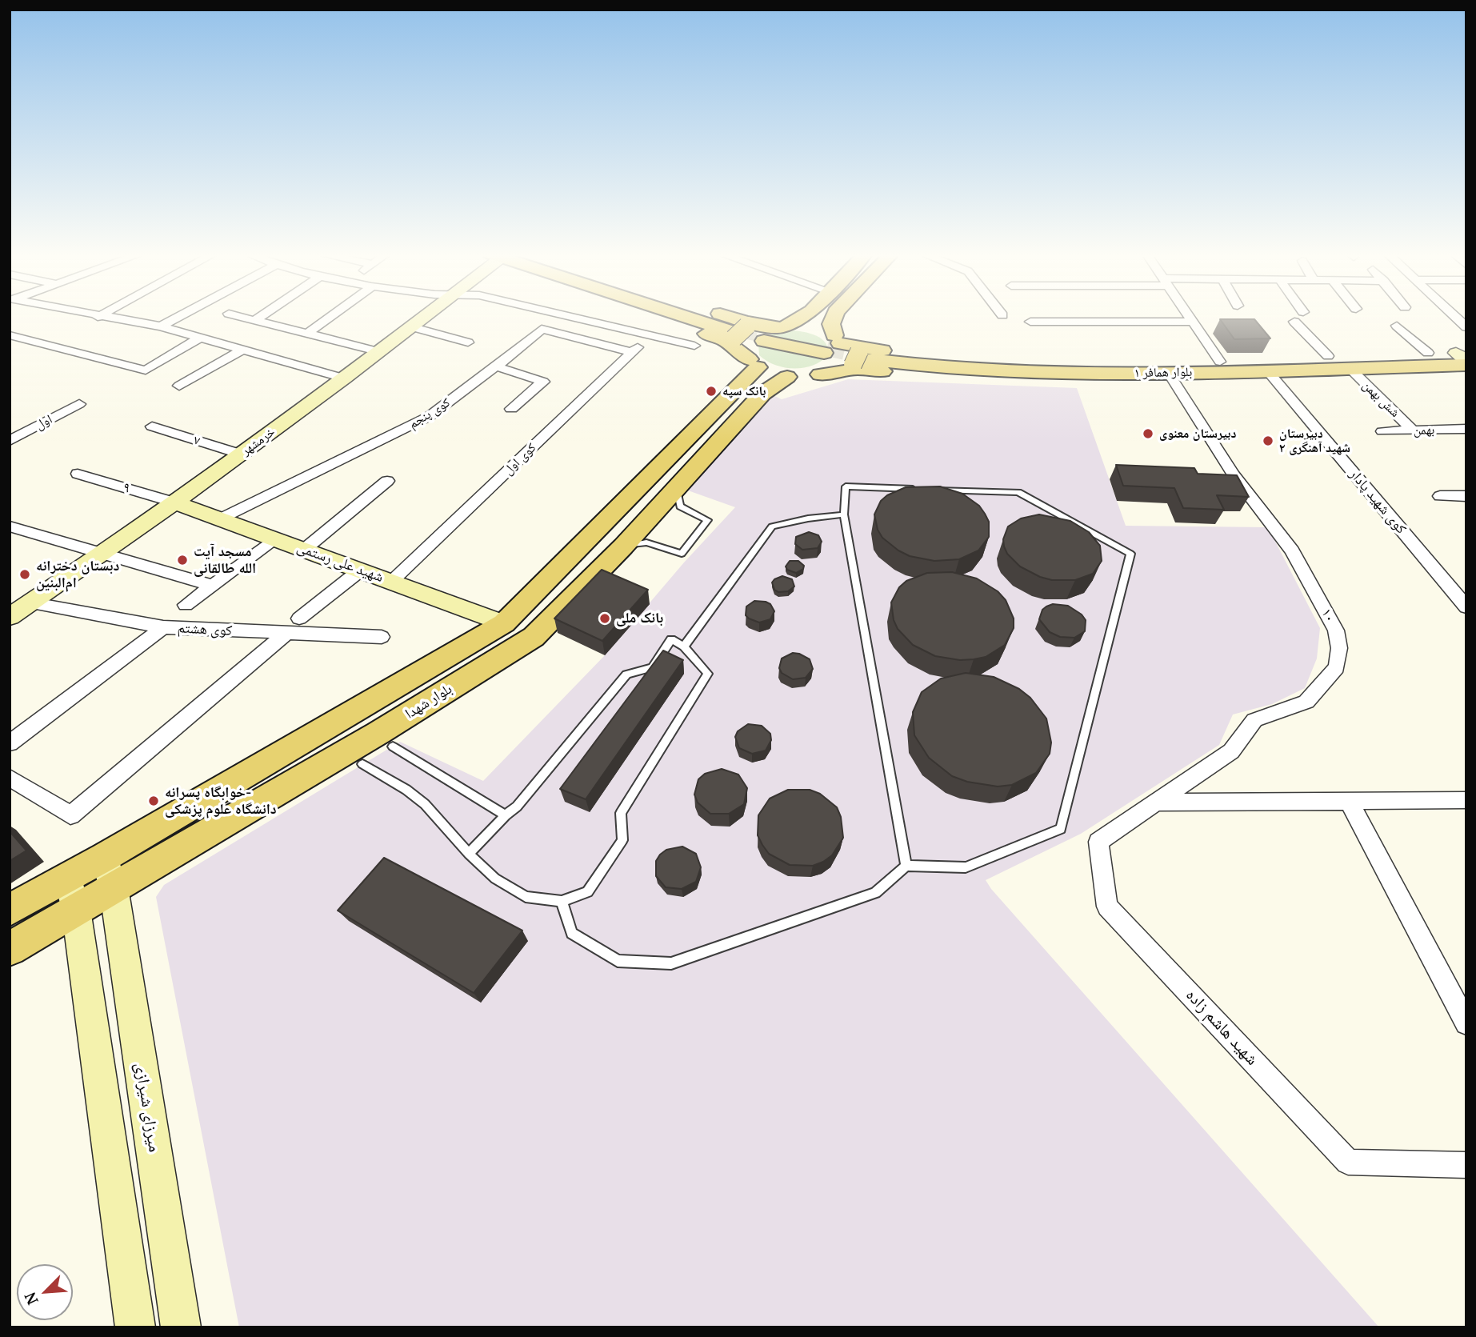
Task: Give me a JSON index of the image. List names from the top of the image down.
{
  "streets": {
    "main road": [
      "بلوار همافر ۱",
      "خرمشهر",
      "شهید علی رستمی",
      "بلوار شهدا",
      "میرزای شیرازی"
    ],
    "street": [
      "شش بهمن",
      "کوی پنجم",
      "اول",
      "بهمن",
      "۷",
      "کوی اول",
      "۹",
      "کوی شهید پادار",
      "۱۰",
      "کوی هشتم",
      "شهید هاشم زاده"
    ]
  },
  "crossings": [
    ["بلوار همافر ۱", "شش بهمن"],
    ["بلوار همافر ۱", "کوی شهید پادار"],
    ["بلوار همافر ۱", "۱۰"],
    ["شش بهمن", "بهمن"],
    ["کوی پنجم", "کوی اول"],
    ["کوی پنجم", "شهید علی رستمی"],
    ["۷", "خرمشهر"],
    ["خرمشهر", "۹"],
    ["خرمشهر", "شهید علی رستمی"],
    ["خرمشهر", "کوی هشتم"],
    ["کوی اول", "شهید علی رستمی"],
    ["۹", "شهید علی رستمی"],
    ["شهید علی رستمی", "بلوار شهدا"],
    ["۱۰", "شهید هاشم زاده"],
    ["بلوار شهدا", "میرزای شیرازی"]
  ],
  "places": [
    "بانک سپه",
    "دبیرستان معنوی",
    "دبیرستان شهید آهنگری ۲",
    "مسجد آیت الله طالقانی",
    "دبستان دخترانه ام‌البنین",
    "بانک ملی",
    "خوابگاە پسرانە- دانشگاە علوم پزشکی"
  ],
  "north": "bottom left"
}
